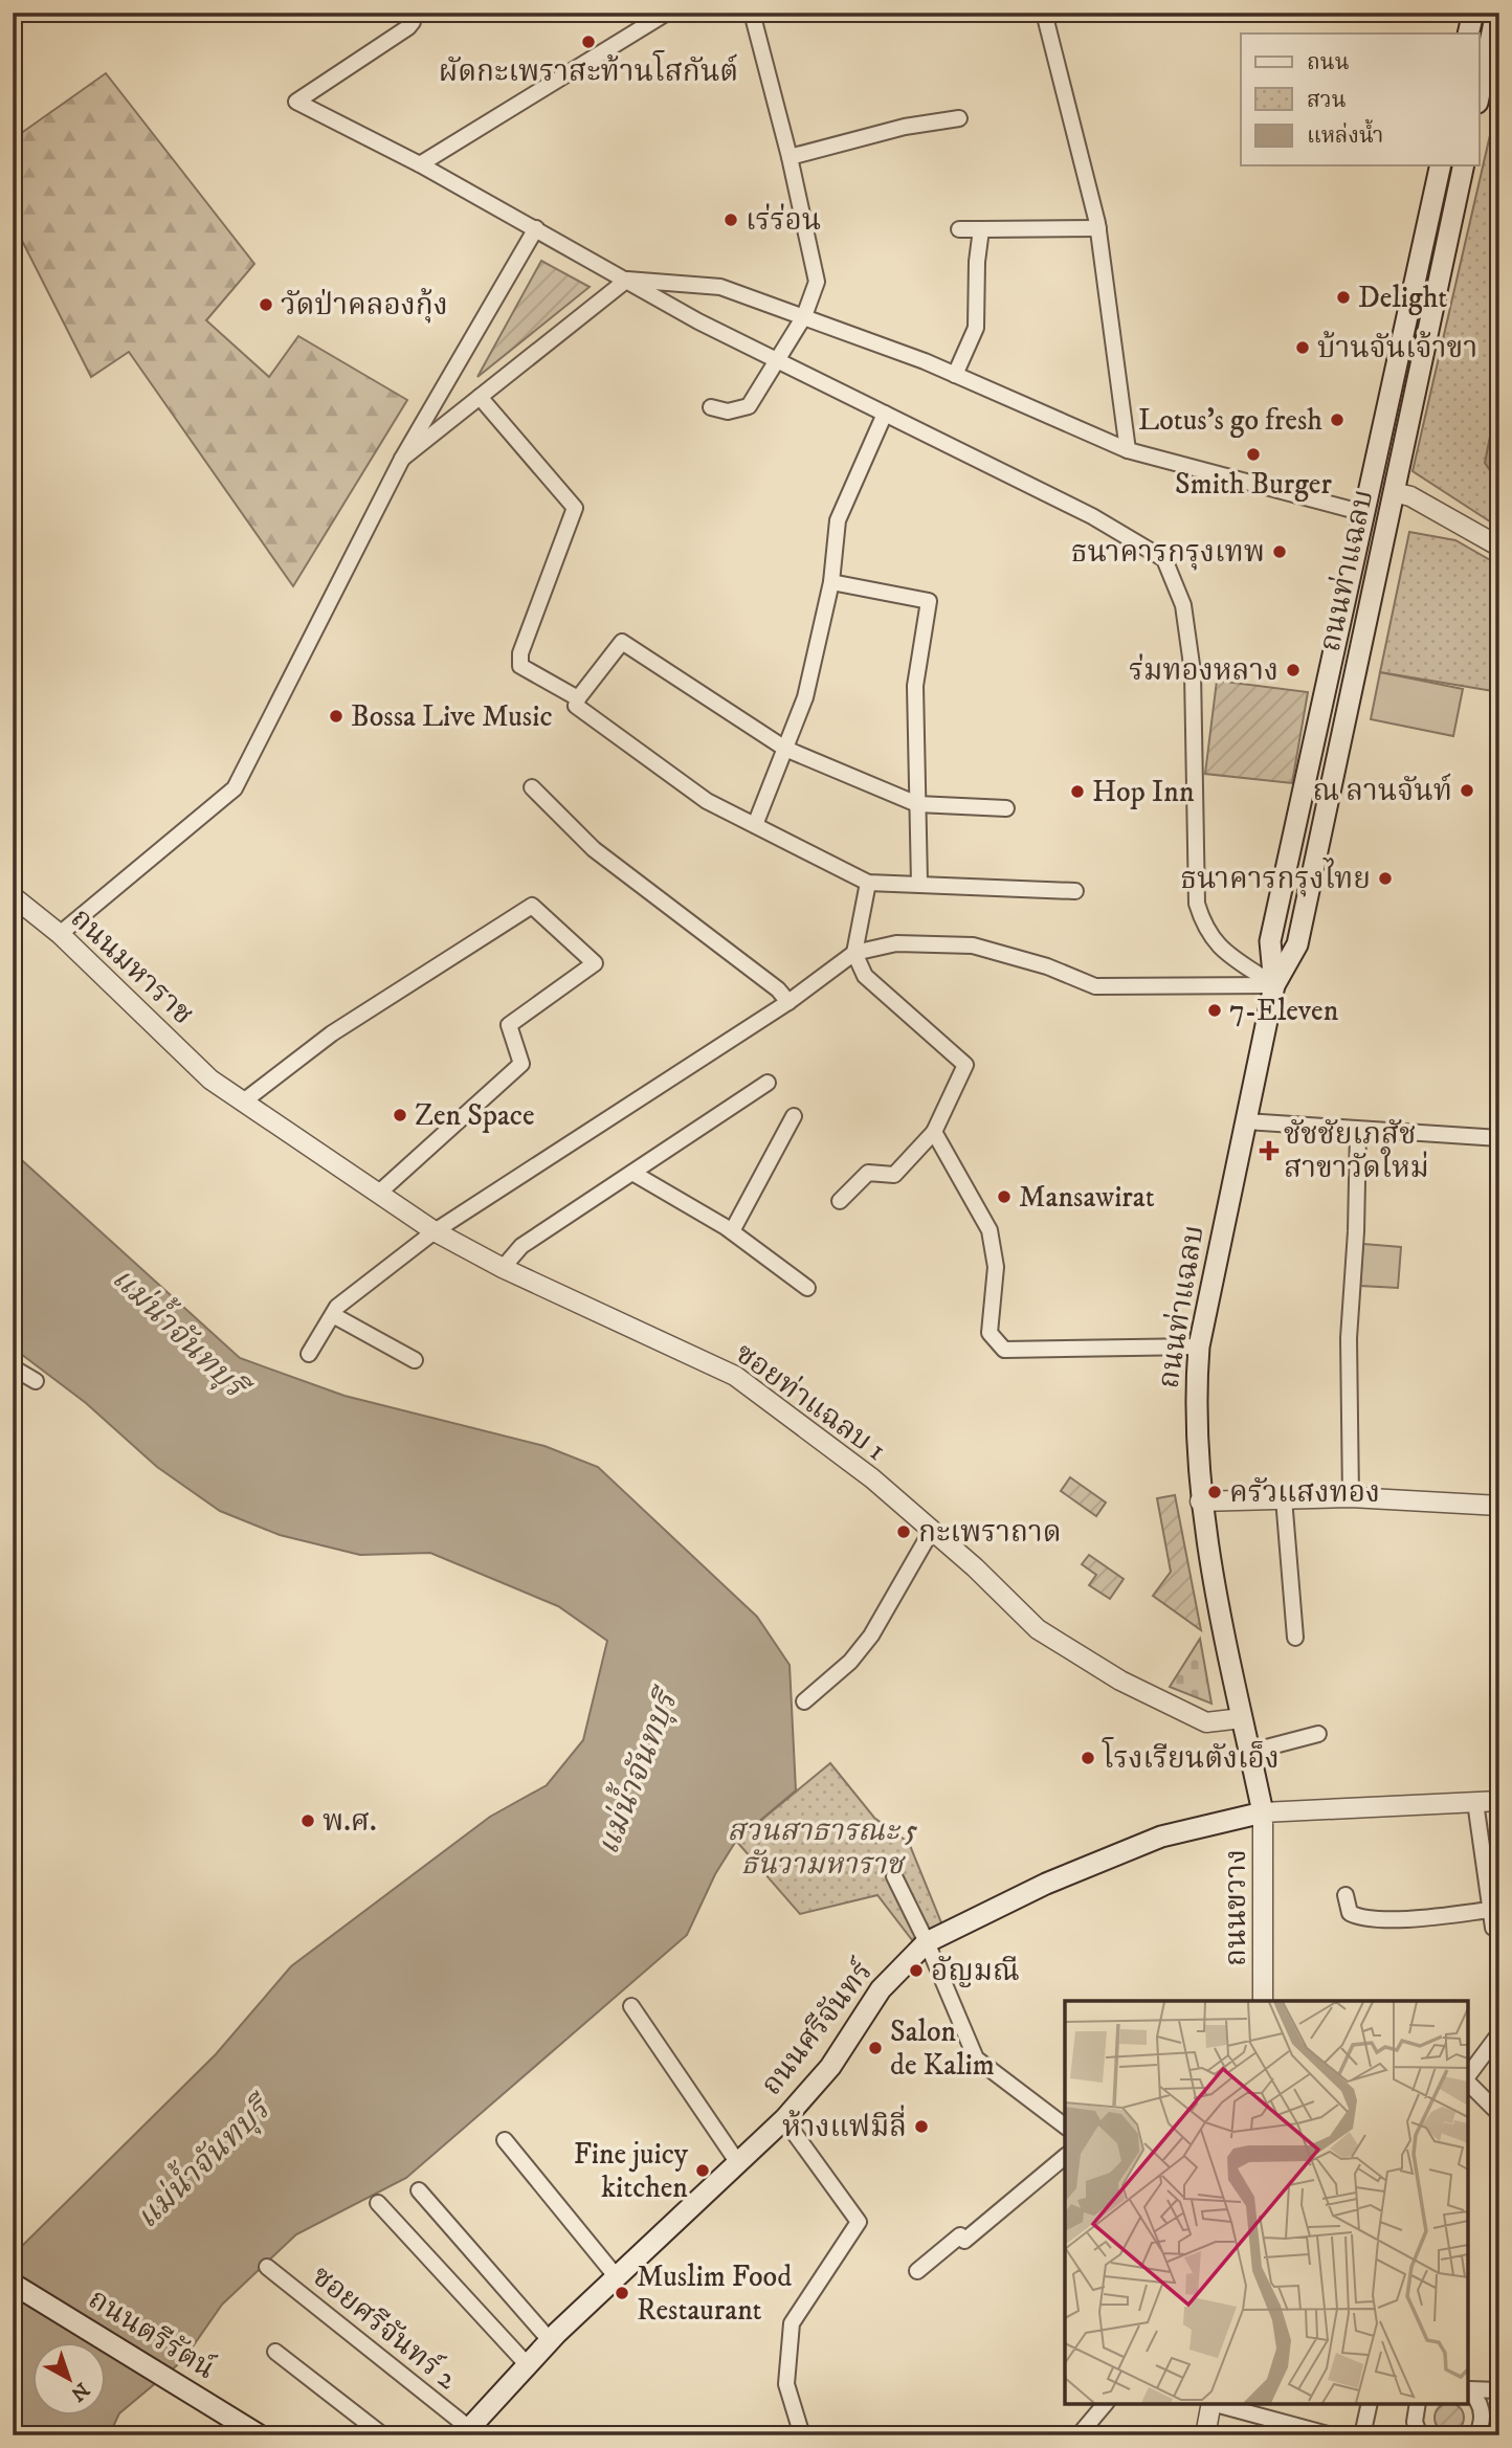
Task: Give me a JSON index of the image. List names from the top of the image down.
{
  "streets": {
    "main road": ["ถนนท่าแฉลบ", "ถนนศรีจันทร์", "ถนนตรีรัตน์"],
    "street": [
      "ถนนมหาราช",
      "ซอยท่าแฉลบ 1",
      "ถนนขวาง",
      "ซอยศรีจันทร์ 2"
    ]
  },
  "crossings": [
    ["ถนนท่าแฉลบ", "ซอยท่าแฉลบ 1"],
    ["ถนนท่าแฉลบ", "ถนนขวาง"],
    ["ถนนท่าแฉลบ", "ถนนศรีจันทร์"],
    ["ถนนมหาราช", "ซอยท่าแฉลบ 1"],
    ["ถนนขวาง", "ถนนศรีจันทร์"],
    ["ถนนศรีจันทร์", "ซอยศรีจันทร์ 2"]
  ],
  "water": ["แม่น้ำจันทบุรี"],
  "parks": ["สวนสาธารณะ 5 ธันวามหาราช"],
  "places": {
    "other": [
      "ผัดกะเพราสะท้านโสกันต์",
      "เร่ร่อน",
      "Delight",
      "วัดป่าคลองกุ้ง",
      "บ้านจันเจ้าขา",
      "Lotus's go fresh",
      "Smith Burger",
      "ธนาคารกรุงเทพ",
      "ร่มทองหลาง",
      "Bossa Live Music",
      "ณ ลานจันท์",
      "Hop Inn",
      "ธนาคารกรุงไทย",
      "7-Eleven",
      "Zen Space",
      "Mansawirat",
      "ครัวแสงทอง",
      "กะเพราถาด",
      "โรงเรียนตังเอ็ง",
      "พ.ศ.",
      "อัญมณี",
      "Salon de Kalim",
      "ห้างแฟมิลี่",
      "Fine juicy kitchen",
      "Muslim Food Restaurant"
    ],
    "health": ["ชัชชัยเภสัช สาขาวัดใหม่"]
  },
  "legend": ["ถนน", "สวน", "แหล่งน้ำ"],
  "north": "bottom right"
}
